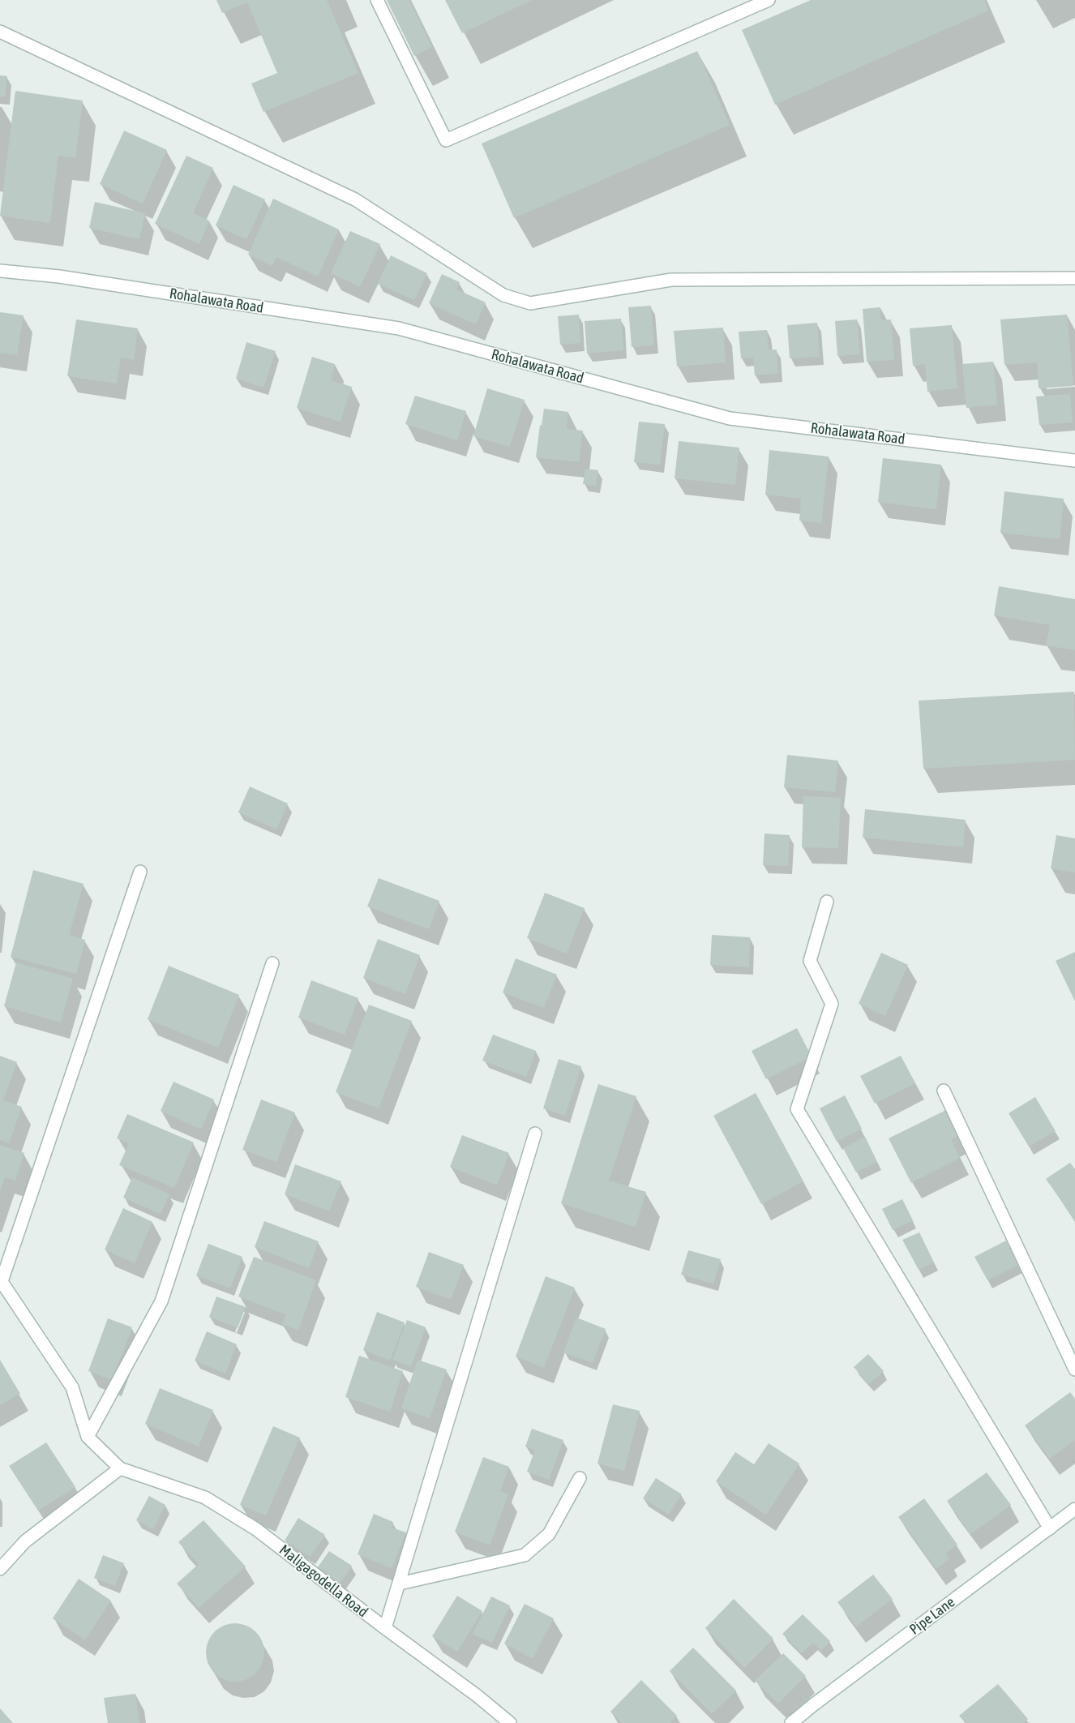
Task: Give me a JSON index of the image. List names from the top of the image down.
{
  "streets": {
    "street": ["Rohalawata Road", "Maligagodella Road", "Pipe Lane"]
  }
}
